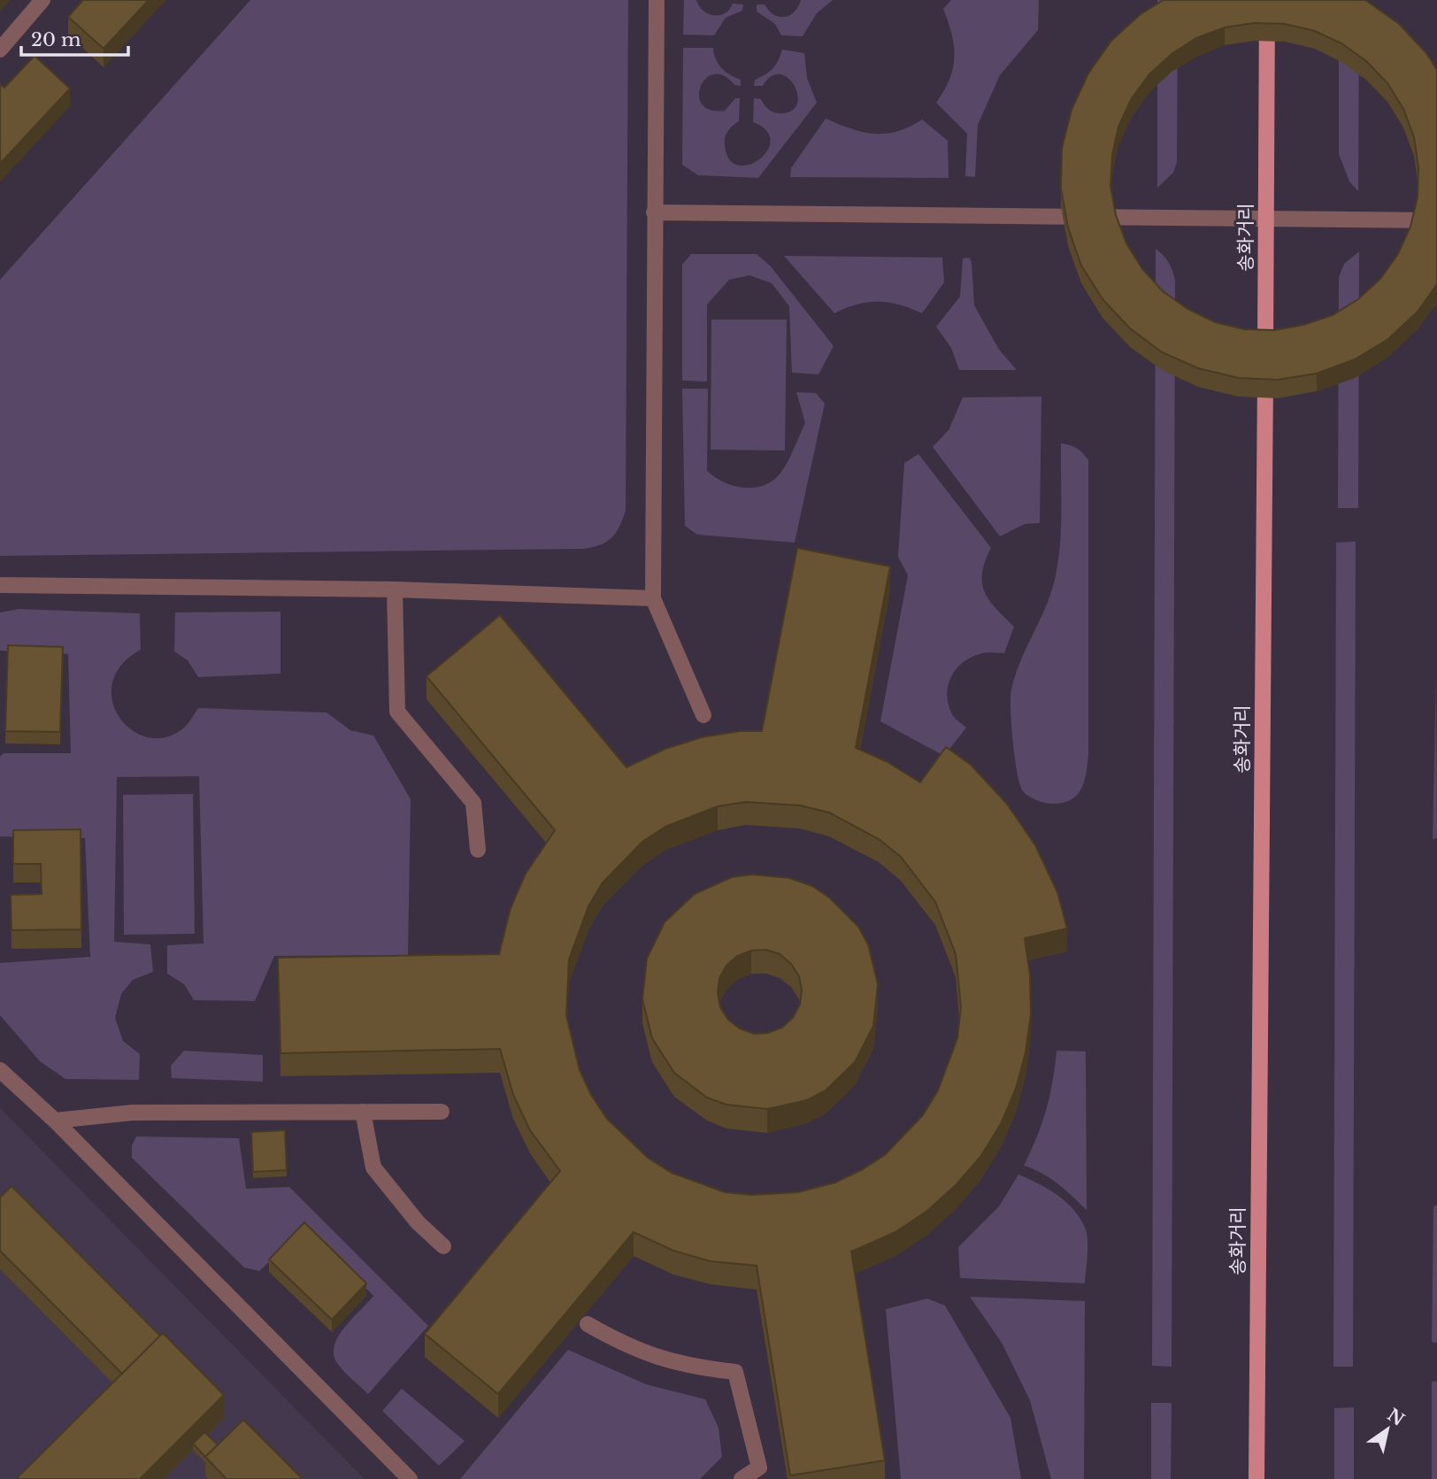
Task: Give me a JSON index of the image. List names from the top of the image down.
{
  "streets": {
    "main road": ["송화거리"]
  },
  "scale_bar": "20 m",
  "north": "top right"
}
